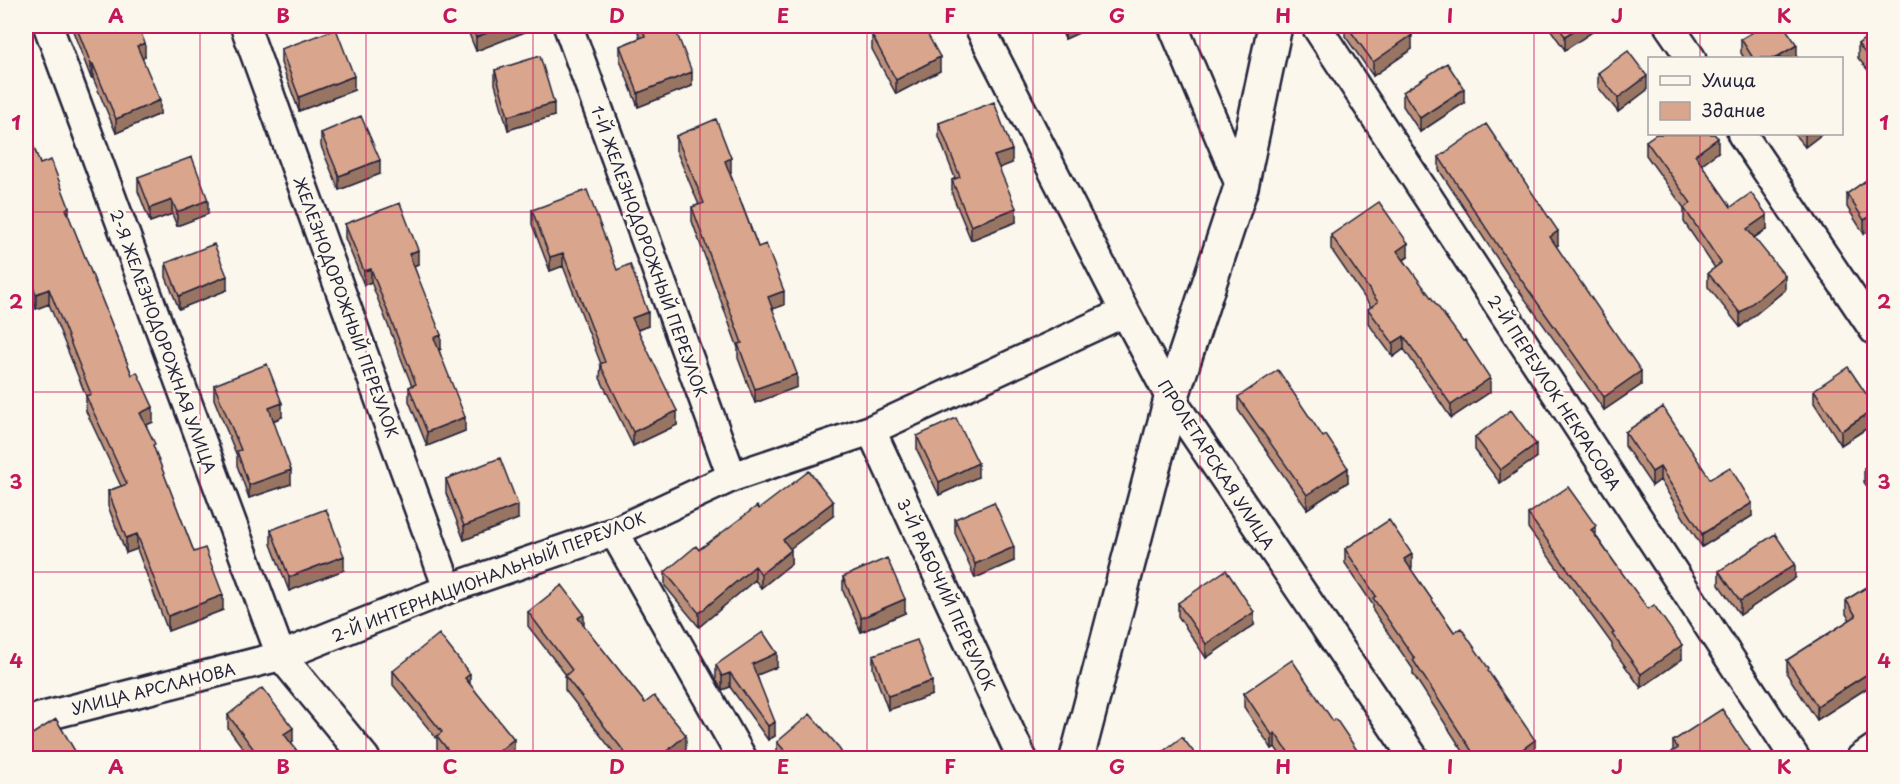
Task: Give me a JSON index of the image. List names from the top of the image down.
{
  "streets": {
    "street": [
      "1-Й ЖЕЛЕЗНОДОРОЖНЫЙ ПЕРЕУЛОК",
      "ЖЕЛЕЗНОДОРОЖНЫЙ ПЕРЕУЛОК",
      "2-Я ЖЕЛЕЗНОДОРОЖНАЯ УЛИЦА",
      "2-Й ПЕРЕУЛОК НЕКРАСОВА",
      "ПРОЛЕТАРСКАЯ УЛИЦА",
      "2-Й ИНТЕРНАЦИОНАЛЬНЫЙ ПЕРЕУЛОК",
      "3-Й РАБОЧИЙ ПЕРЕУЛОК",
      "УЛИЦА АРСЛАНОВА"
    ]
  },
  "crossings": [
    ["1-Й ЖЕЛЕЗНОДОРОЖНЫЙ ПЕРЕУЛОК", "2-Й ИНТЕРНАЦИОНАЛЬНЫЙ ПЕРЕУЛОК"],
    ["ЖЕЛЕЗНОДОРОЖНЫЙ ПЕРЕУЛОК", "2-Й ИНТЕРНАЦИОНАЛЬНЫЙ ПЕРЕУЛОК"],
    ["2-Я ЖЕЛЕЗНОДОРОЖНАЯ УЛИЦА", "2-Й ИНТЕРНАЦИОНАЛЬНЫЙ ПЕРЕУЛОК"],
    ["2-Я ЖЕЛЕЗНОДОРОЖНАЯ УЛИЦА", "УЛИЦА АРСЛАНОВА"],
    ["ПРОЛЕТАРСКАЯ УЛИЦА", "2-Й ИНТЕРНАЦИОНАЛЬНЫЙ ПЕРЕУЛОК"],
    ["2-Й ИНТЕРНАЦИОНАЛЬНЫЙ ПЕРЕУЛОК", "3-Й РАБОЧИЙ ПЕРЕУЛОК"],
    ["2-Й ИНТЕРНАЦИОНАЛЬНЫЙ ПЕРЕУЛОК", "УЛИЦА АРСЛАНОВА"]
  ],
  "legend": ["Улица", "Здание"],
  "grid": {
    "columns": [
      "A",
      "B",
      "C",
      "D",
      "E",
      "F",
      "G",
      "H",
      "I",
      "J",
      "K"
    ],
    "rows": [
      "1",
      "2",
      "3",
      "4"
    ]
  }
}
